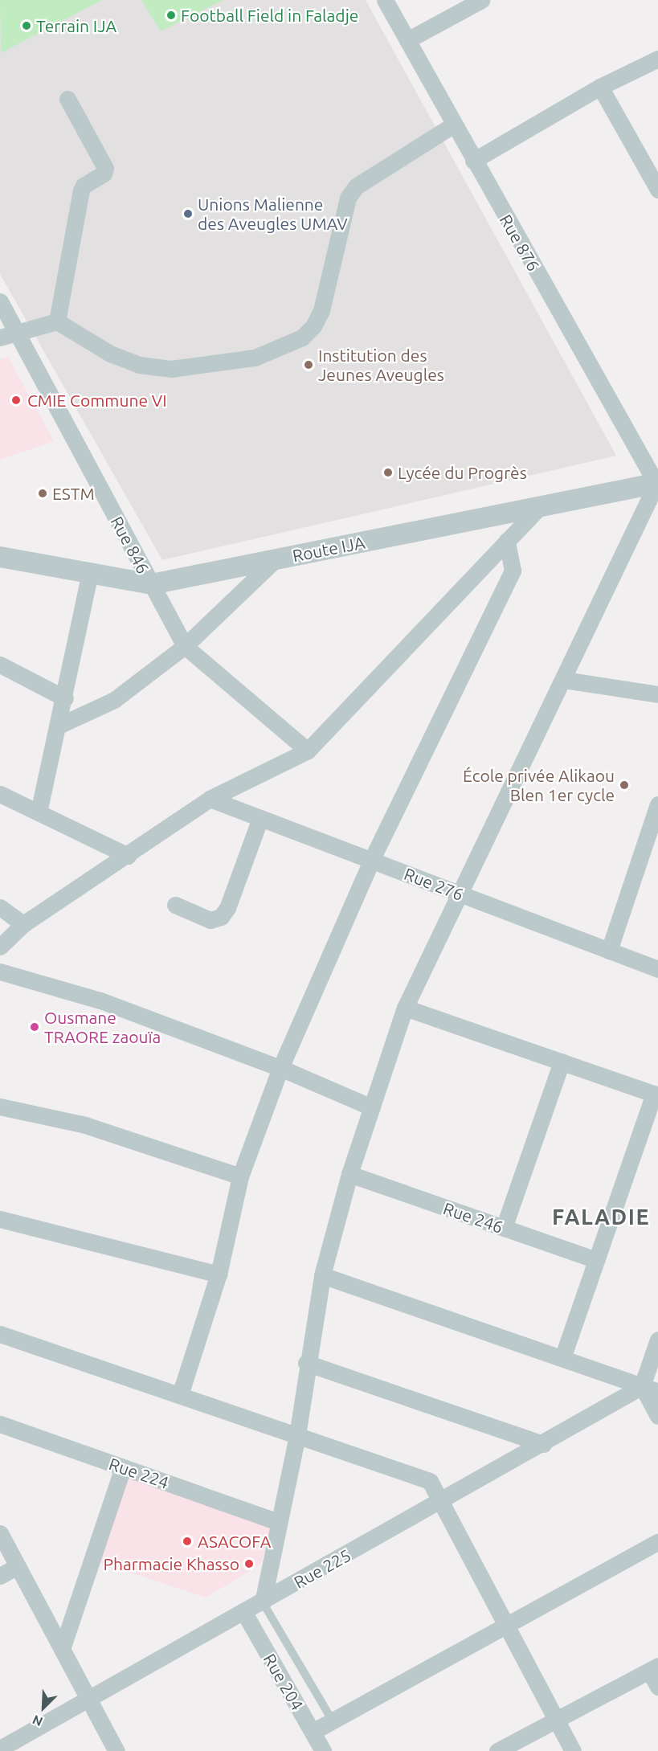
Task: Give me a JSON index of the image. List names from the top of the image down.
{
  "streets": {
    "street": [
      "Rue 876",
      "Rue 846",
      "Route IJA",
      "Rue 276",
      "Rue 246",
      "Rue 224",
      "Rue 225",
      "Rue 204"
    ]
  },
  "crossings": [
    ["Rue 876", "Route IJA"],
    ["Rue 846", "Route IJA"],
    ["Rue 225", "Rue 204"]
  ],
  "districts": ["FALADIE"],
  "places": [
    "Football Field in Faladje",
    "Terrain IJA",
    "Unions Malienne des Aveugles UMAV",
    "Institution des Jeunes Aveugles",
    "CMIE Commune VI",
    "Lycée du Progrès",
    "ESTM",
    "École privée Alikaou Blen 1er cycle",
    "Ousmane TRAORE zaouïa",
    "ASACOFA",
    "Pharmacie Khasso"
  ],
  "north": "bottom left"
}
